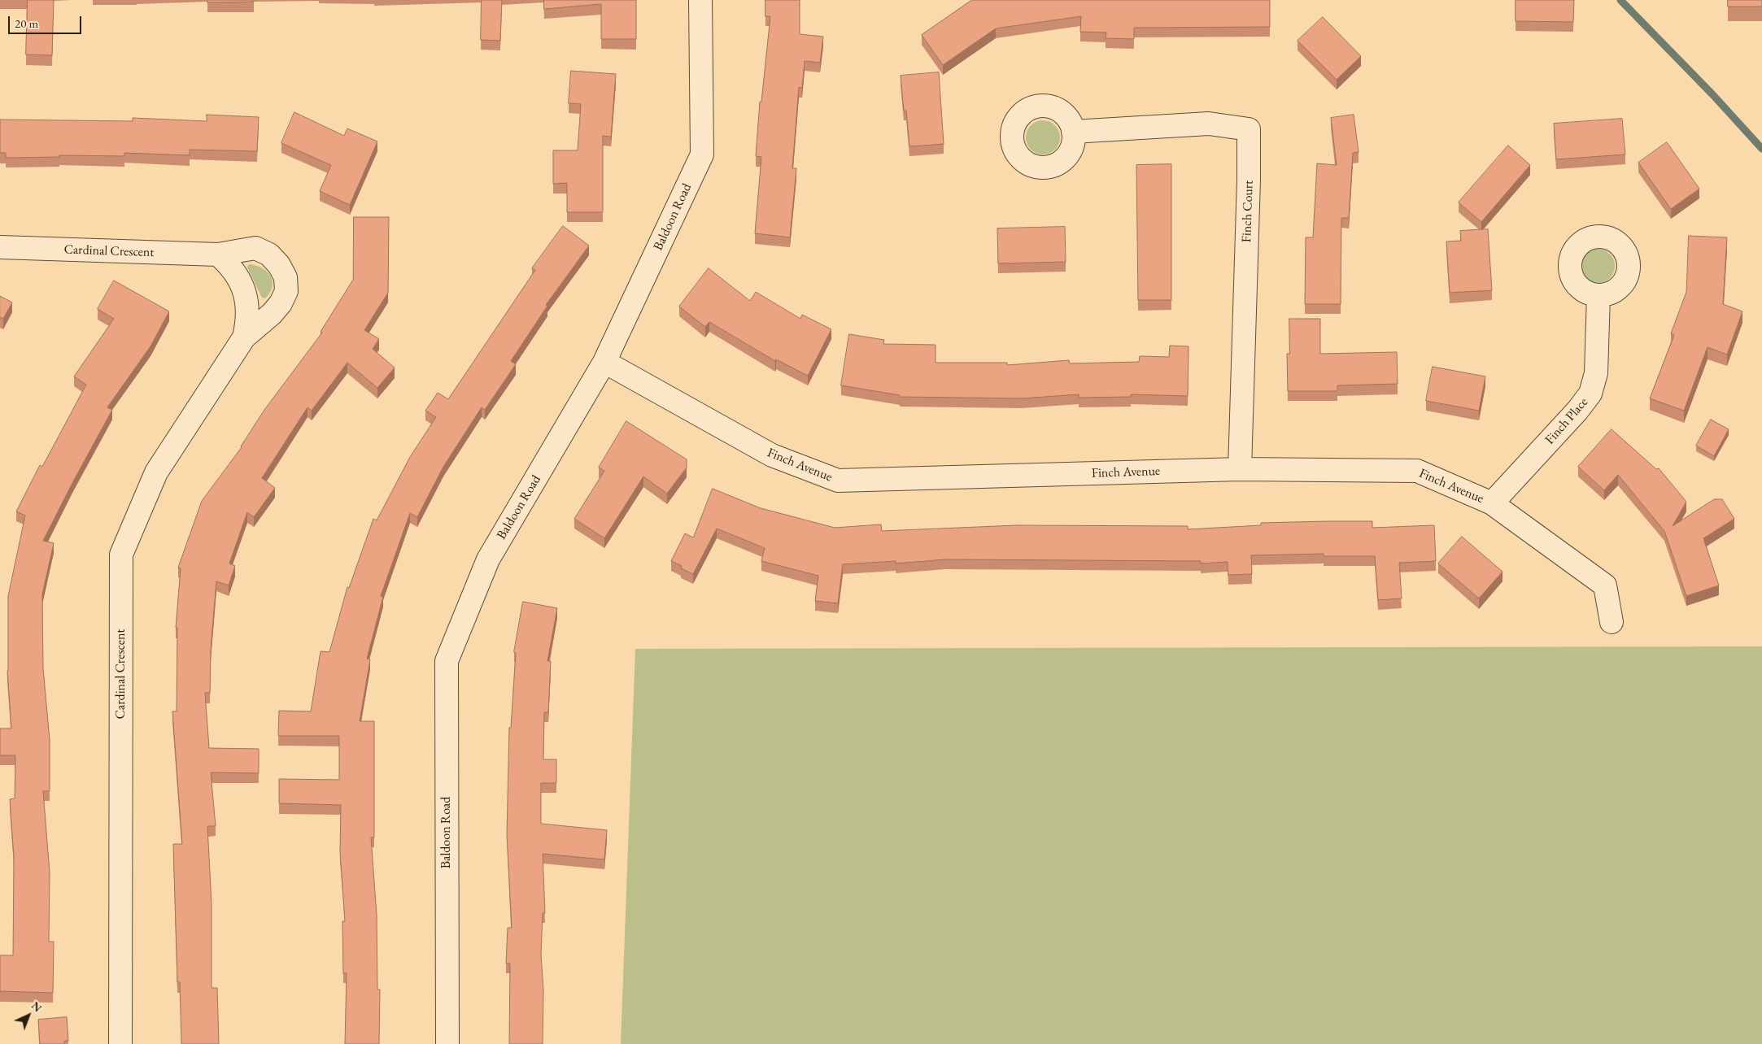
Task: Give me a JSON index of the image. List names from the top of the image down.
{
  "streets": {
    "street": [
      "Finch Court",
      "Baldoon Road",
      "Cardinal Crescent",
      "Finch Place",
      "Finch Avenue"
    ]
  },
  "crossings": [
    ["Finch Court", "Finch Avenue"],
    ["Baldoon Road", "Finch Avenue"],
    ["Finch Place", "Finch Avenue"]
  ],
  "scale_bar": "20 m",
  "north": "top right"
}
